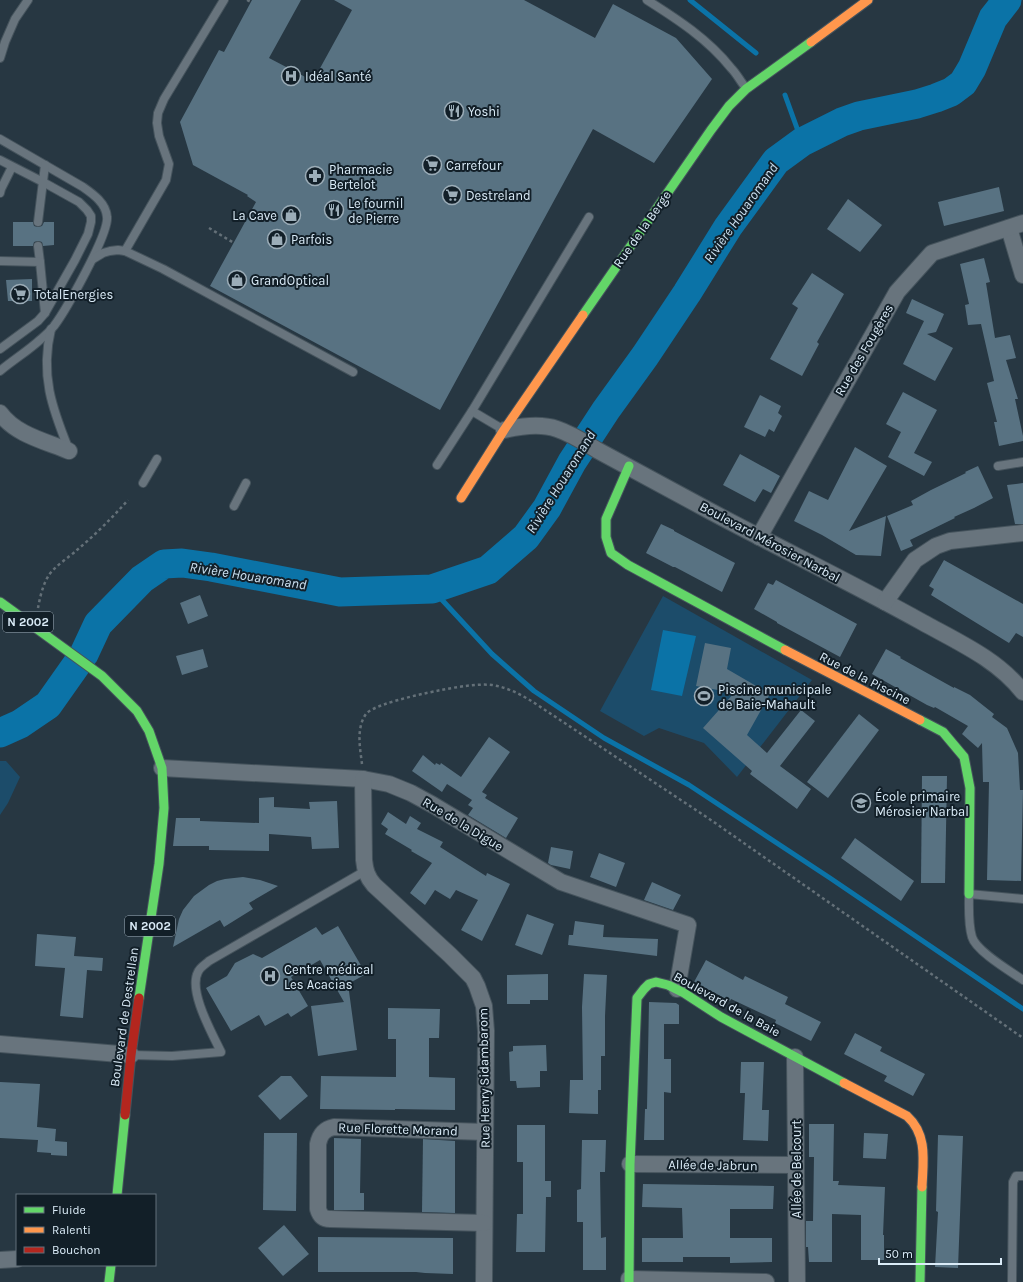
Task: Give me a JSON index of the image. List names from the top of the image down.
{
  "streets": {
    "street": [
      "Rue de la Berge",
      "Rue des Fougères",
      "Boulevard Mérosier Narbal",
      "N 2002",
      "Rue de la Piscine",
      "Rue de la Digue",
      "Boulevard de la Baie",
      "Boulevard de Destrellan",
      "Rue Henry Sidambarom",
      "Rue Florette Morand",
      "Allée de Jabrun",
      "Allée de Belcourt"
    ]
  },
  "crossings": [
    ["Rue de la Berge", "Boulevard Mérosier Narbal"],
    ["Rue des Fougères", "Boulevard Mérosier Narbal"],
    ["Boulevard Mérosier Narbal", "Rue de la Piscine"],
    ["Rue de la Digue", "Boulevard de la Baie"],
    ["Rue de la Digue", "Boulevard de Destrellan"],
    ["Boulevard de la Baie", "Allée de Jabrun"],
    ["Boulevard de la Baie", "Allée de Belcourt"],
    ["Rue Henry Sidambarom", "Rue Florette Morand"],
    ["Allée de Jabrun", "Allée de Belcourt"]
  ],
  "water": ["Rivière Houaromand"],
  "places": {
    "hospital": ["Idéal Santé", "Centre médical Les Acacias"],
    "restaurant": ["Yoshi", "Le fournil de Pierre"],
    "supermarket": ["Carrefour", "Destreland", "TotalEnergies"],
    "pharmacy": ["Pharmacie Bertelot"],
    "shop": ["La Cave", "Parfois", "GrandOptical"],
    "sports": ["Piscine municipale de Baie-Mahault"],
    "school or university": ["École primaire Mérosier Narbal"]
  },
  "legend": ["Fluide", "Ralenti", "Bouchon"],
  "scale_bar": "50 m"
}
